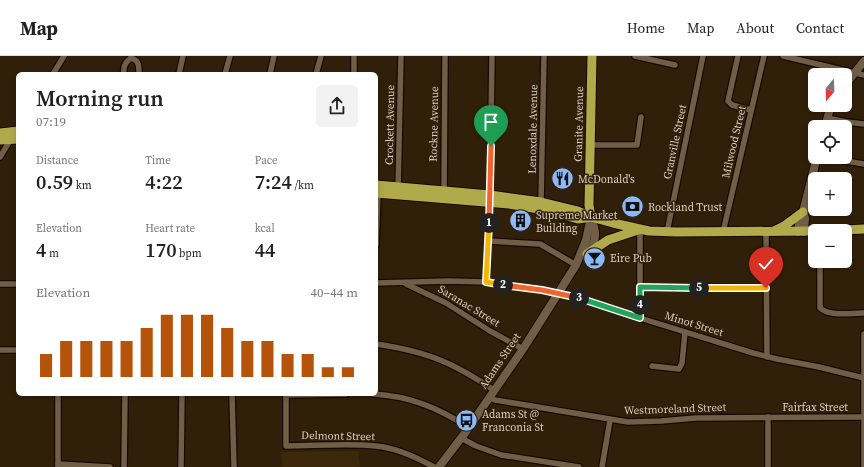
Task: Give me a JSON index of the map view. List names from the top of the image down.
{
  "streets": {
    "highway": ["Granite Avenue"],
    "main road": ["Adams Street"],
    "street": [
      "Rockne Avenue",
      "Crockett Avenue",
      "Lenoxdale Avenue",
      "Granville Street",
      "Milwood Street",
      "Saranac Street",
      "Minot Street",
      "Fairfax Street",
      "Westmoreland Street",
      "Delmont Street"
    ]
  },
  "crossings": [
    ["Granite Avenue", "Adams Street"],
    ["Saranac Street", "Minot Street"],
    ["Saranac Street", "Adams Street"],
    ["Minot Street", "Adams Street"],
    ["Adams Street", "Westmoreland Street"],
    ["Fairfax Street", "Westmoreland Street"]
  ],
  "places": {
    "restaurant": ["McDonald's"],
    "bank": ["Rockland Trust"],
    "building": ["Supreme Market Building"],
    "bar": ["Eire Pub"],
    "bus stop": ["Adams St @ Franconia St"]
  },
  "north": "bottom",
  "page": {
    "header": "Map",
    "nav": [
      "Home",
      "Map",
      "About",
      "Contact"
    ],
    "map_buttons": ["+", "−"],
    "heading": ["Morning run", "07:19"],
    "stats": [
      ["Distance", "0.59 km"],
      ["Time", "4:22"],
      ["Pace", "7:24 /km"],
      ["Elevation", "4 m"],
      ["Heart rate", "170 bpm"],
      ["kcal", "44"]
    ],
    "pins": [
      "1",
      "2",
      "5",
      "3",
      "4"
    ],
    "chart": ["Elevation", "40–44 m"]
  }
}
